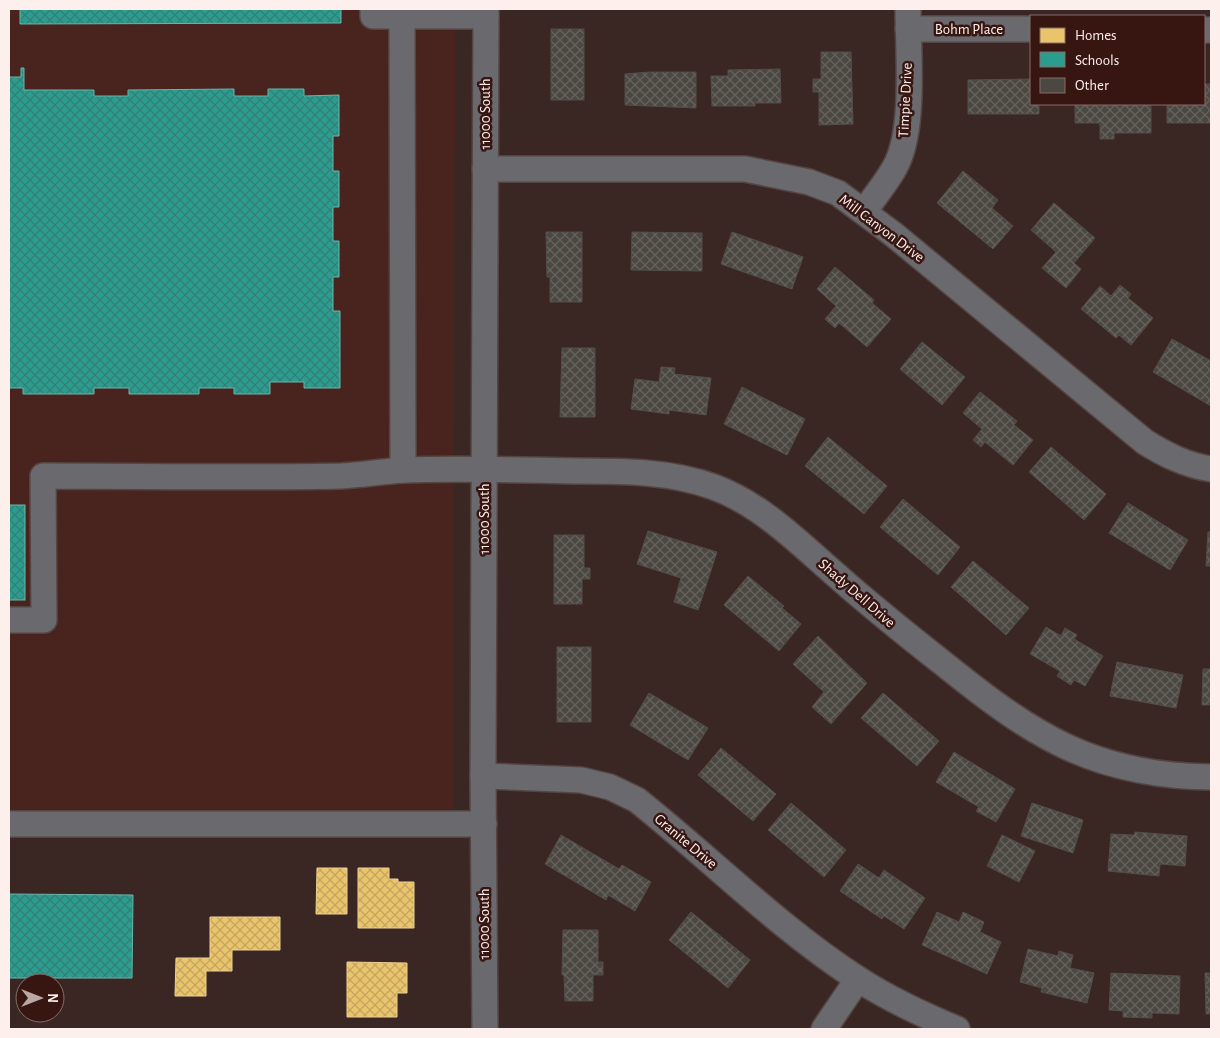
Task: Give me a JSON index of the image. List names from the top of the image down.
{
  "streets": {
    "street": [
      "Bohm Place",
      "Timpie Drive",
      "11000 South",
      "Mill Canyon Drive",
      "Shady Dell Drive",
      "Granite Drive"
    ]
  },
  "crossings": [
    ["Bohm Place", "Timpie Drive"],
    ["Timpie Drive", "Mill Canyon Drive"],
    ["11000 South", "Mill Canyon Drive"],
    ["11000 South", "Shady Dell Drive"],
    ["11000 South", "Granite Drive"]
  ],
  "legend": ["Homes", "Schools", "Other"],
  "north": "right"
}
